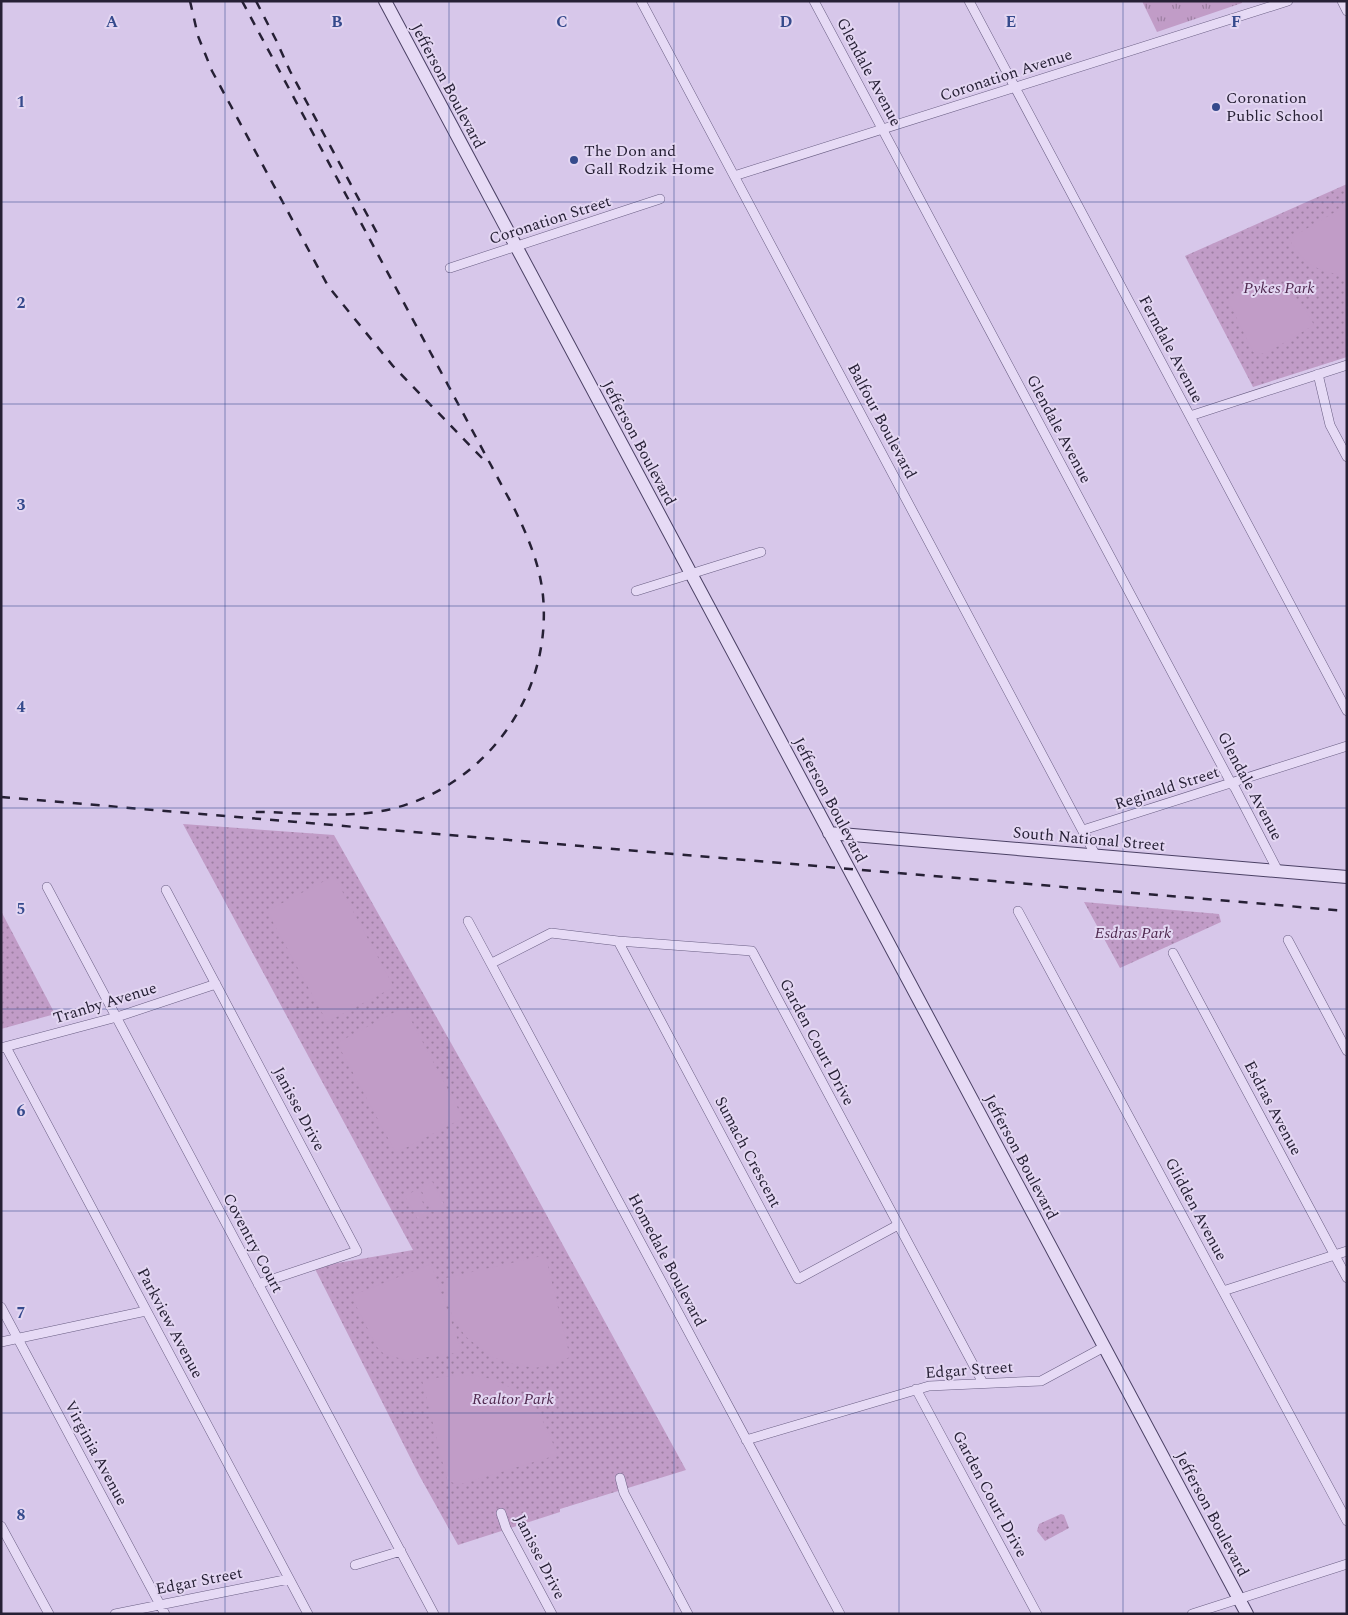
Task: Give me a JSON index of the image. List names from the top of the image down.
{
  "streets": {
    "street": [
      "Glendale Avenue",
      "Coronation Avenue",
      "Jefferson Boulevard",
      "Coronation Street",
      "Ferndale Avenue",
      "Balfour Boulevard",
      "Reginald Street",
      "South National Street",
      "Tranby Avenue",
      "Garden Court Drive",
      "Esdras Avenue",
      "Janisse Drive",
      "Sumach Crescent",
      "Glidden Avenue",
      "Coventry Court",
      "Homedale Boulevard",
      "Parkview Avenue",
      "Edgar Street",
      "Virginia Avenue"
    ]
  },
  "crossings": [
    ["Glendale Avenue", "Coronation Avenue"],
    ["Glendale Avenue", "Reginald Street"],
    ["Glendale Avenue", "South National Street"],
    ["Coronation Avenue", "Ferndale Avenue"],
    ["Coronation Avenue", "Balfour Boulevard"],
    ["Jefferson Boulevard", "Coronation Street"],
    ["Jefferson Boulevard", "South National Street"],
    ["Jefferson Boulevard", "Edgar Street"],
    ["Balfour Boulevard", "Reginald Street"],
    ["Balfour Boulevard", "South National Street"],
    ["Tranby Avenue", "Janisse Drive"],
    ["Tranby Avenue", "Coventry Court"],
    ["Tranby Avenue", "Parkview Avenue"],
    ["Garden Court Drive", "Sumach Crescent"],
    ["Garden Court Drive", "Homedale Boulevard"],
    ["Garden Court Drive", "Edgar Street"],
    ["Janisse Drive", "Coventry Court"],
    ["Homedale Boulevard", "Edgar Street"],
    ["Parkview Avenue", "Edgar Street"],
    ["Edgar Street", "Virginia Avenue"]
  ],
  "parks": ["Pykes Park", "Esdras Park", "Realtor Park"],
  "places": ["Coronation Public School", "The Don and Gall Rodzik Home"],
  "grid": {
    "columns": [
      "A",
      "B",
      "C",
      "D",
      "E",
      "F"
    ],
    "rows": [
      "1",
      "2",
      "3",
      "4",
      "5",
      "6",
      "7",
      "8"
    ]
  }
}
